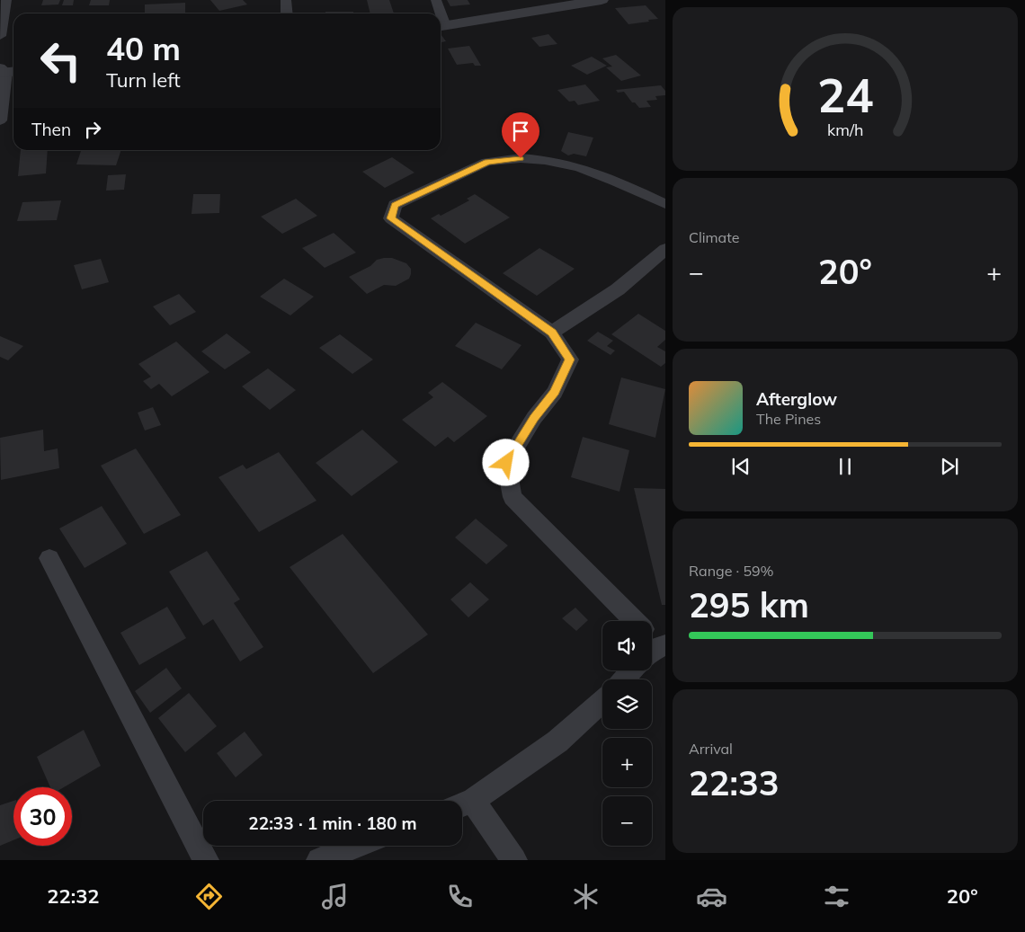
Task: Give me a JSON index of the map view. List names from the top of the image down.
{
  "page": {
    "turn": ["40 m", "Turn left"],
    "then": "Then",
    "tile": [
      "Climate",
      ["Range · 59%", "295 km"],
      ["Arrival", "22:33"]
    ],
    "heat": ["−", "20°", "+"],
    "song": ["Afterglow", "The Pines"],
    "map_buttons": ["+", "−"],
    "limit": "30",
    "trip": "22:33 · 1 min · 180 m",
    "tabs": ["22:32", "20°"],
    "gauge": ["24", "km/h"]
  }
}
